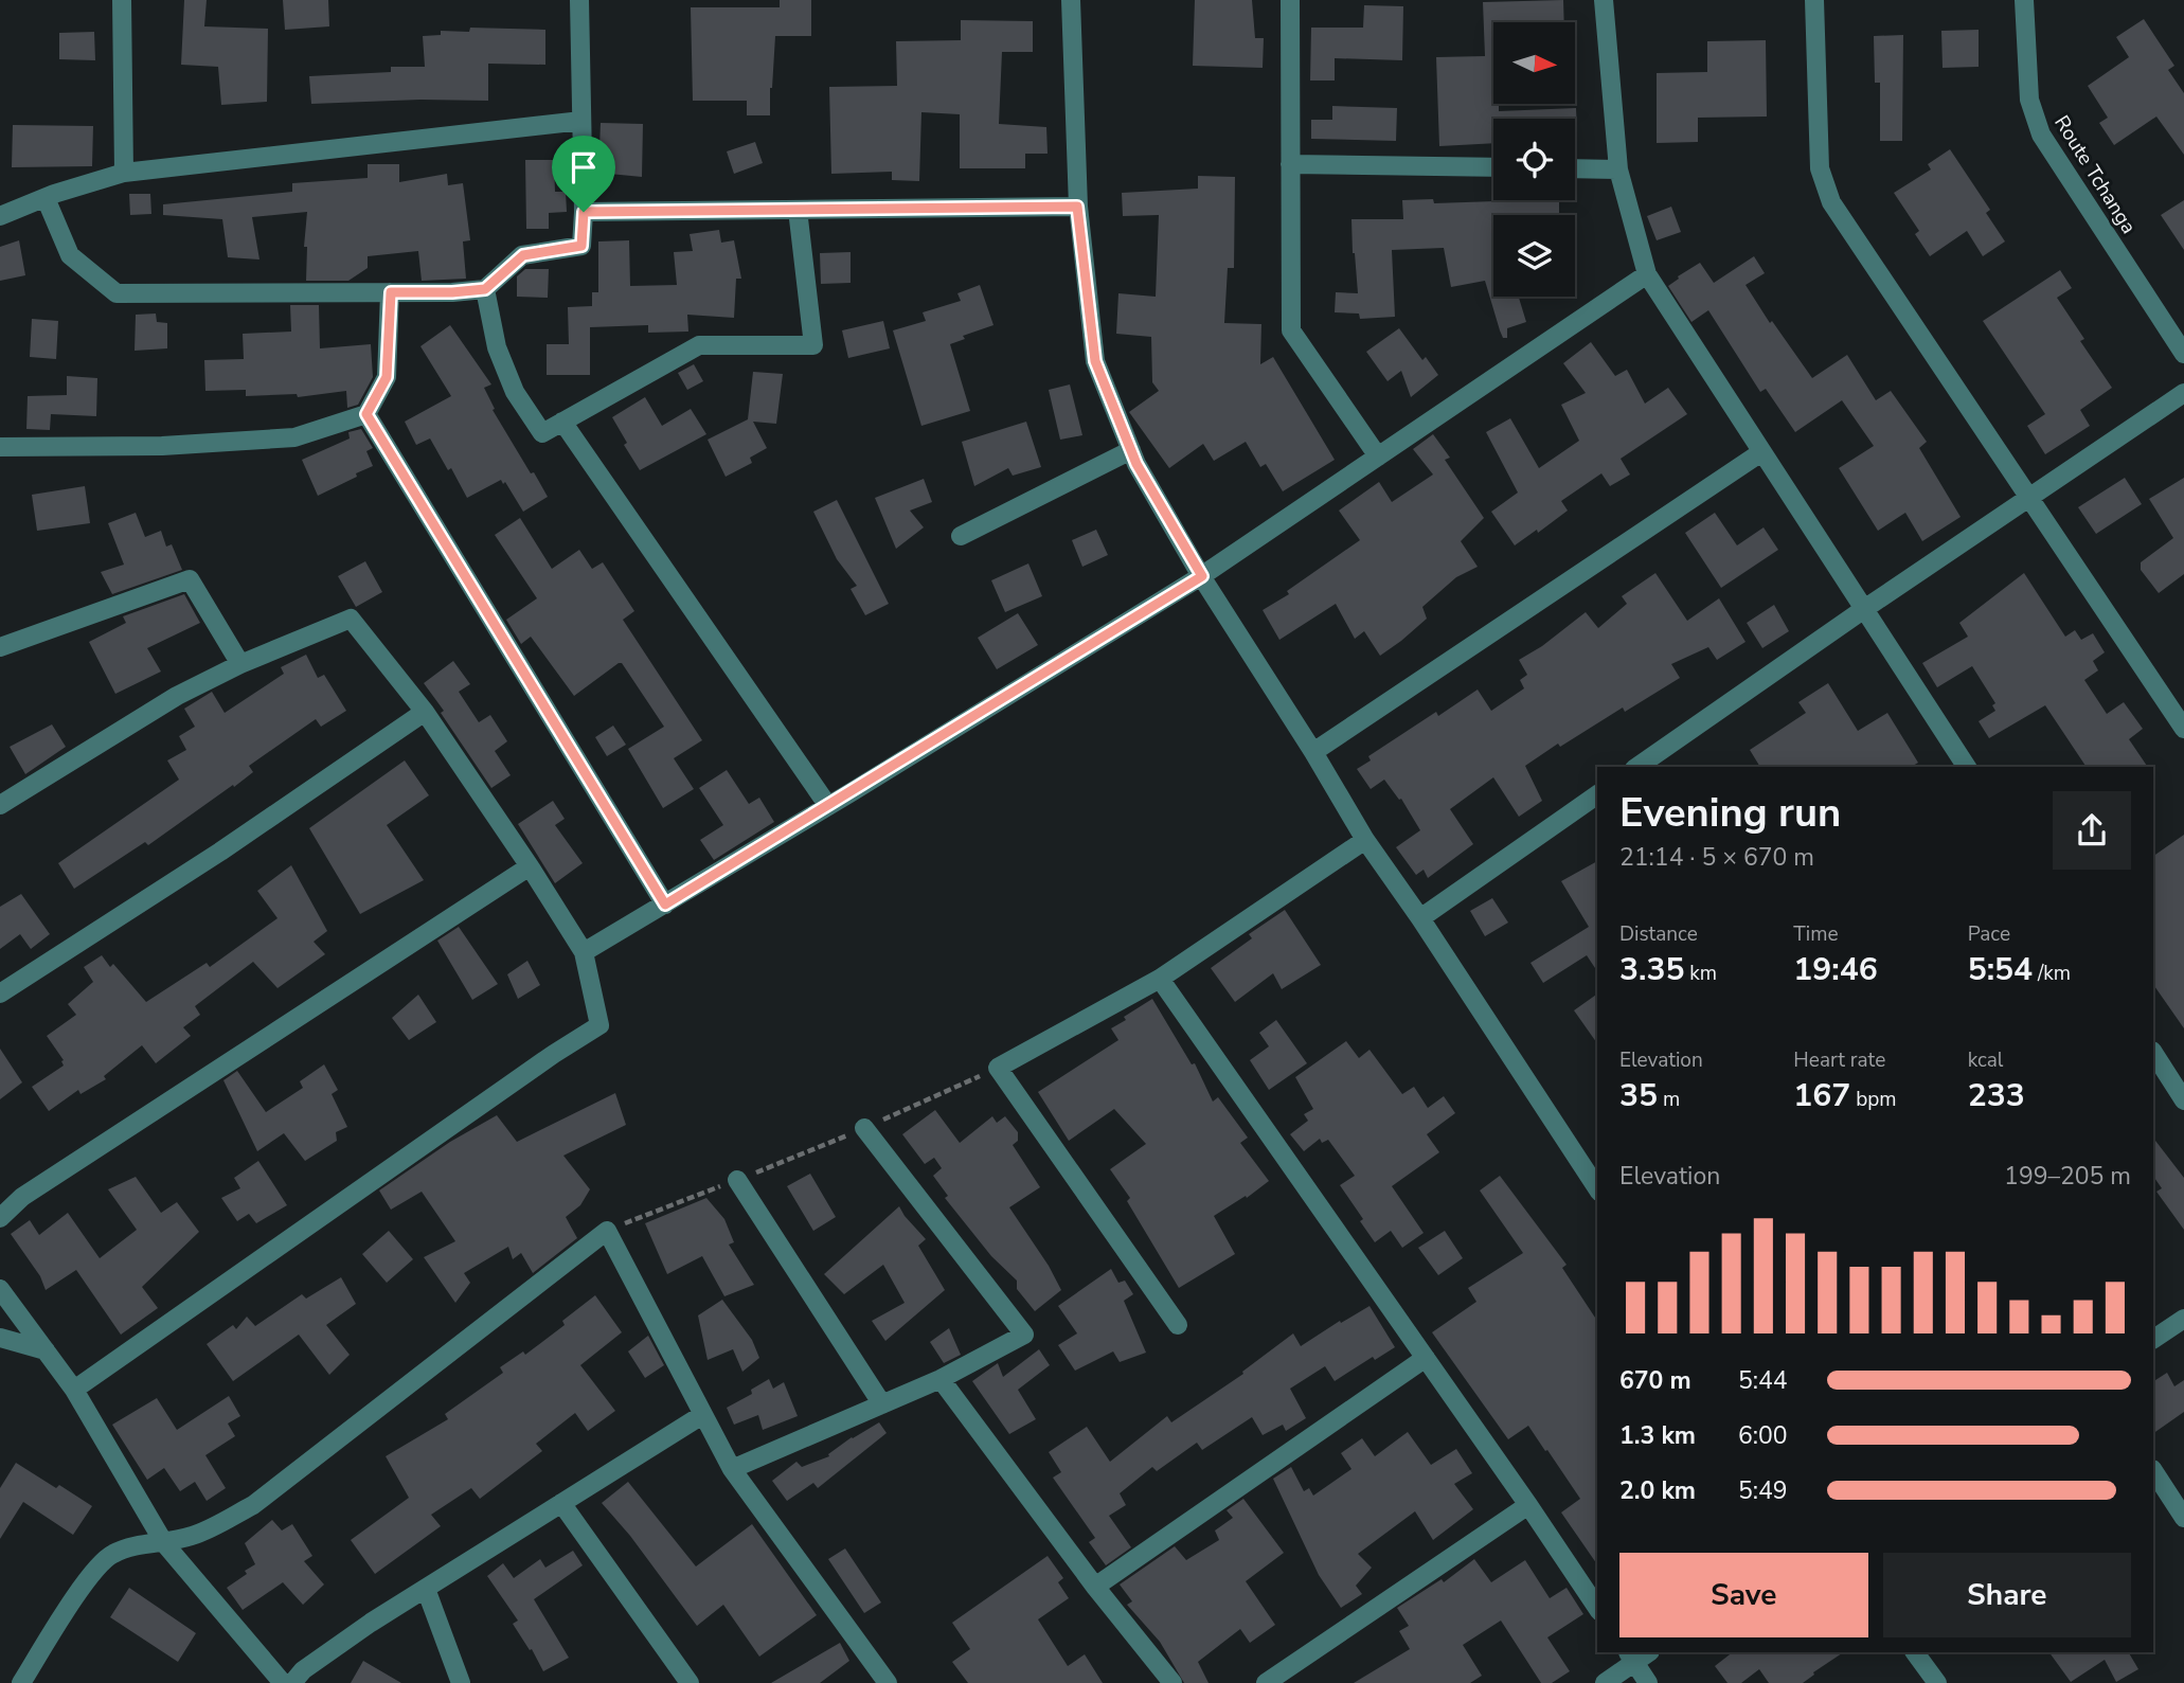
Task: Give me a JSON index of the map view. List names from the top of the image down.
{
  "streets": {
    "street": ["Route Tchanga"]
  },
  "north": "right",
  "page": {
    "heading": ["Evening run", "21:14 · 5 × 670 m"],
    "stats": [
      ["Distance", "3.35 km"],
      ["Time", "19:46"],
      ["Pace", "5:54 /km"],
      ["Elevation", "35 m"],
      ["Heart rate", "167 bpm"],
      ["kcal", "233"]
    ],
    "chart": ["Elevation", "199–205 m"],
    "list": [
      {
        "name": "670 m",
        "note": "5:44"
      },
      {
        "name": "1.3 km",
        "note": "6:00"
      },
      {
        "name": "2.0 km",
        "note": "5:49"
      }
    ],
    "buttons": ["Save", "Share"]
  }
}
